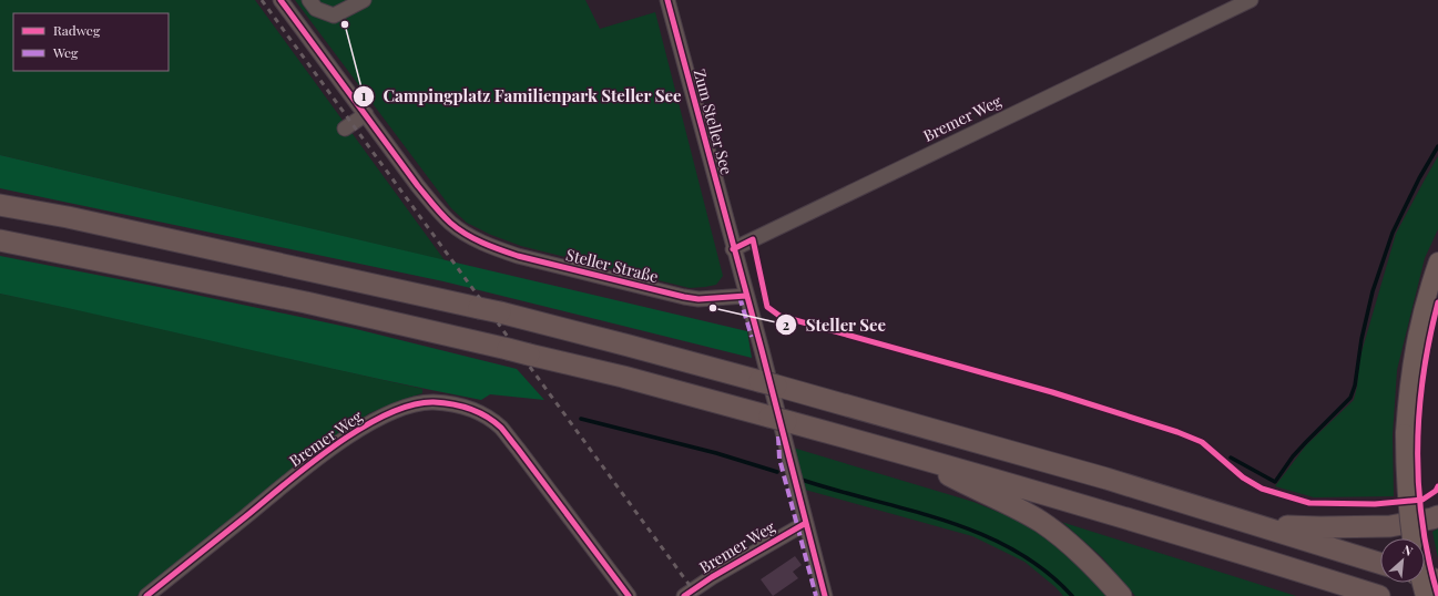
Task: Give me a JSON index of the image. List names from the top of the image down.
{
  "streets": {
    "street": ["Bremer Weg", "Zum Steller See", "Steller Straße"]
  },
  "crossings": [
    ["Bremer Weg", "Zum Steller See"]
  ],
  "places": ["Campingplatz Familienpark Steller See", "Steller See"],
  "legend": ["Radweg", "Weg"],
  "north": "top right"
}
